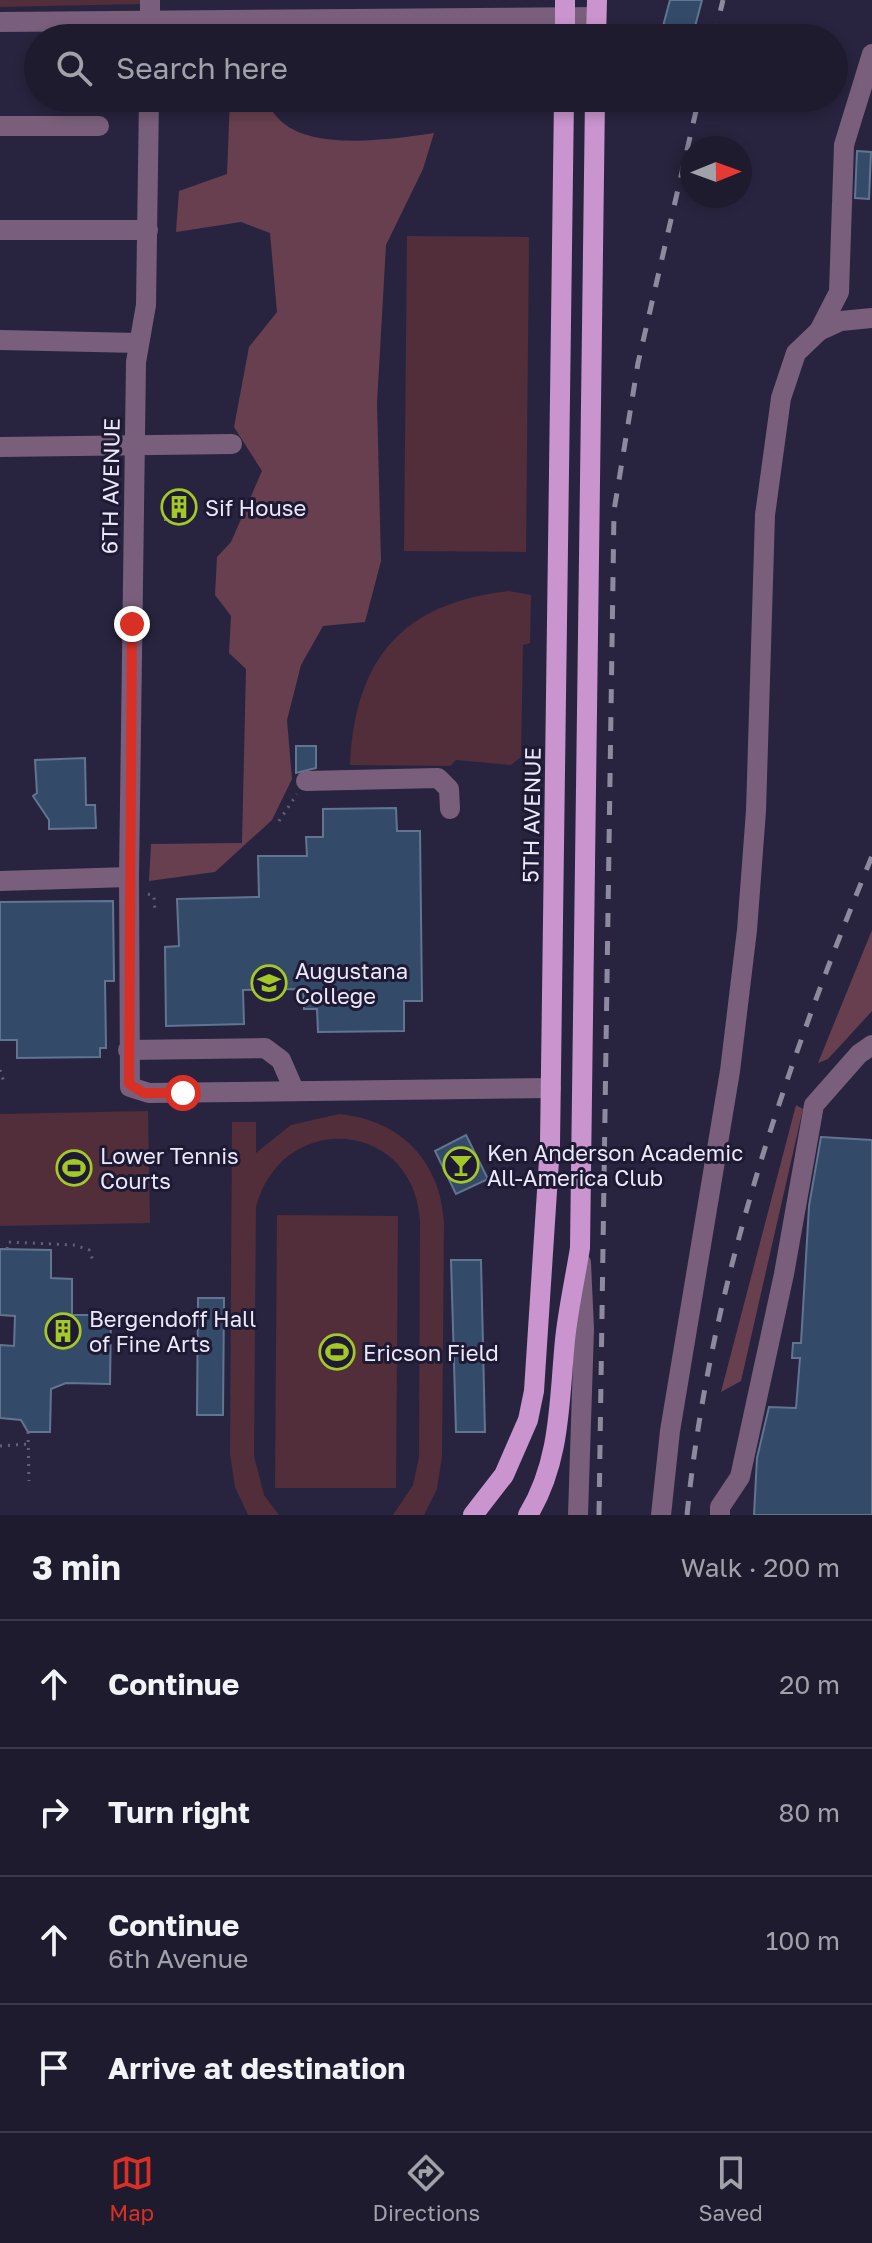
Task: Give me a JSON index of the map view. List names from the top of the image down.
{
  "streets": {
    "main road": ["5TH AVENUE"],
    "street": ["6TH AVENUE"]
  },
  "places": {
    "building": ["Sif House", "Bergendoff Hall of Fine Arts"],
    "school or university": ["Augustana College"],
    "bar": ["Ken Anderson Academic All-America Club"],
    "sports": ["Lower Tennis Courts", "Ericson Field"]
  },
  "north": "right",
  "page": {
    "search": "Search here",
    "heading": ["3 min", "Walk · 200 m"],
    "list": [
      ["Continue", "20 m"],
      ["Turn right", "80 m"],
      ["Continue", "6th Avenue", "100 m"],
      "Arrive at destination"
    ],
    "nav": ["Map", "Directions", "Saved"]
  }
}
